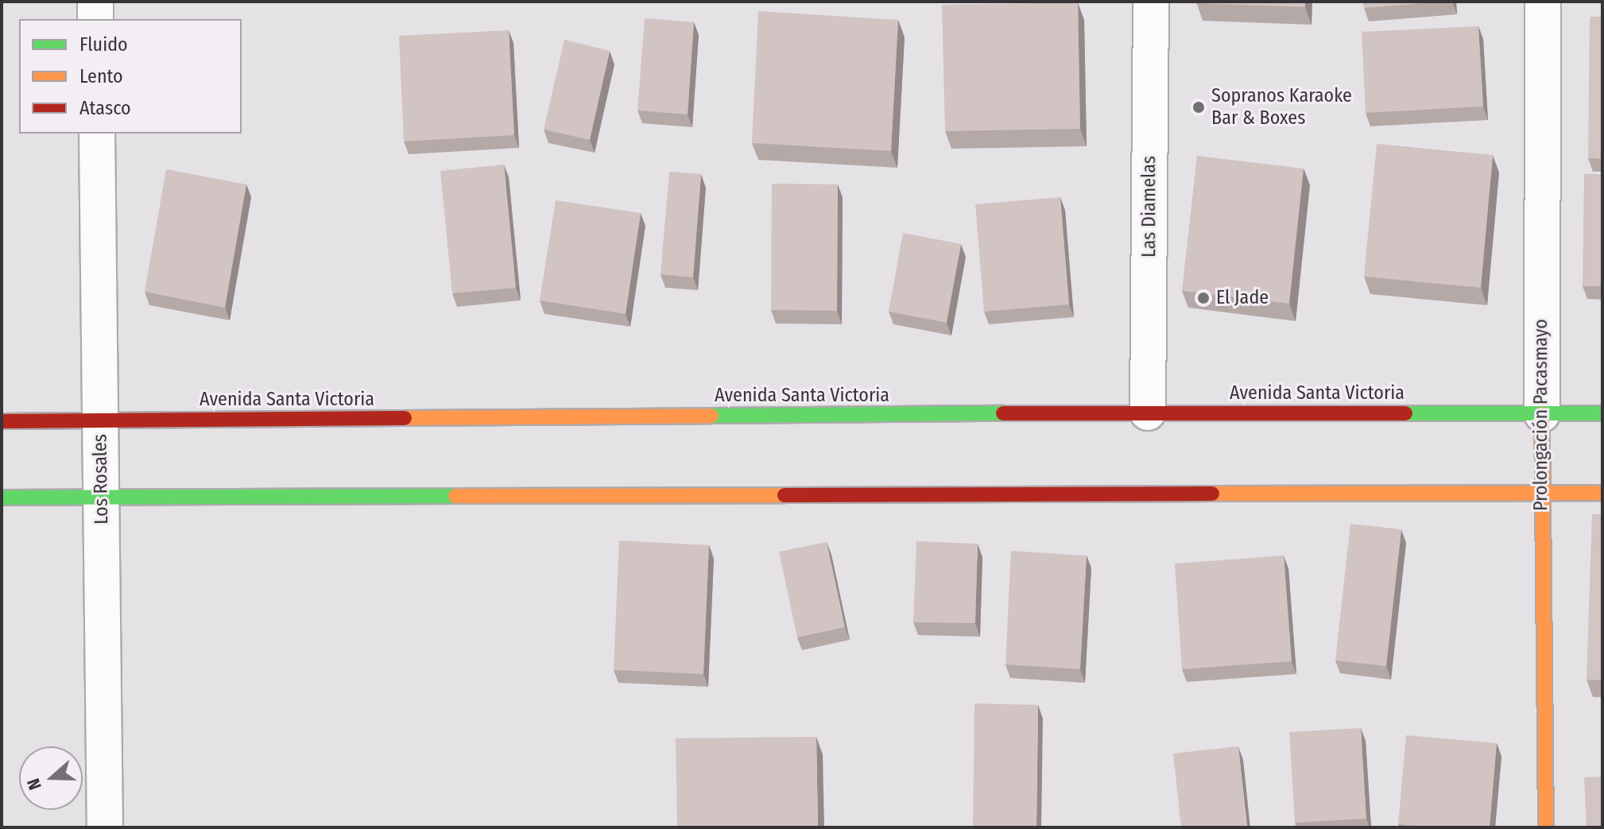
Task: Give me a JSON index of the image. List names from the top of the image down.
{
  "streets": {
    "main road": ["Avenida Santa Victoria", "Prolongación Pacasmayo"],
    "street": ["Las Diamelas", "Los Rosales"]
  },
  "crossings": [
    ["Las Diamelas", "Avenida Santa Victoria"],
    ["Avenida Santa Victoria", "Prolongación Pacasmayo"],
    ["Avenida Santa Victoria", "Los Rosales"]
  ],
  "places": ["Sopranos Karaoke Bar & Boxes", "El Jade"],
  "legend": ["Fluido", "Lento", "Atasco"],
  "north": "left"
}
